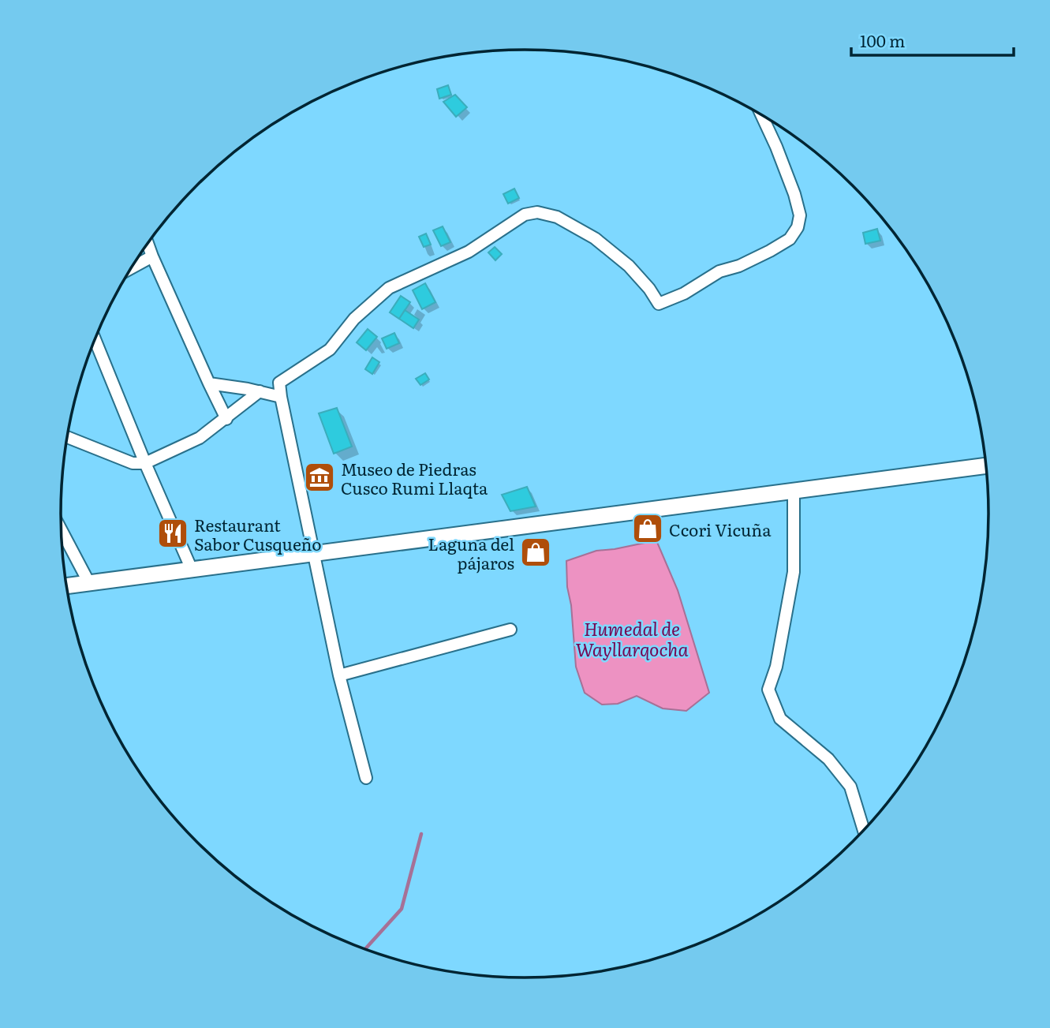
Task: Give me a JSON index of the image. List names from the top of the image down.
{
  "water": ["Humedal de Wayllarqocha"],
  "places": {
    "museum": ["Museo de Piedras Cusco Rumi Llaqta"],
    "shop": ["Ccori Vicuña", "Laguna del pájaros"],
    "restaurant": ["Restaurant Sabor Cusqueño"]
  },
  "scale_bar": "100 m"
}
